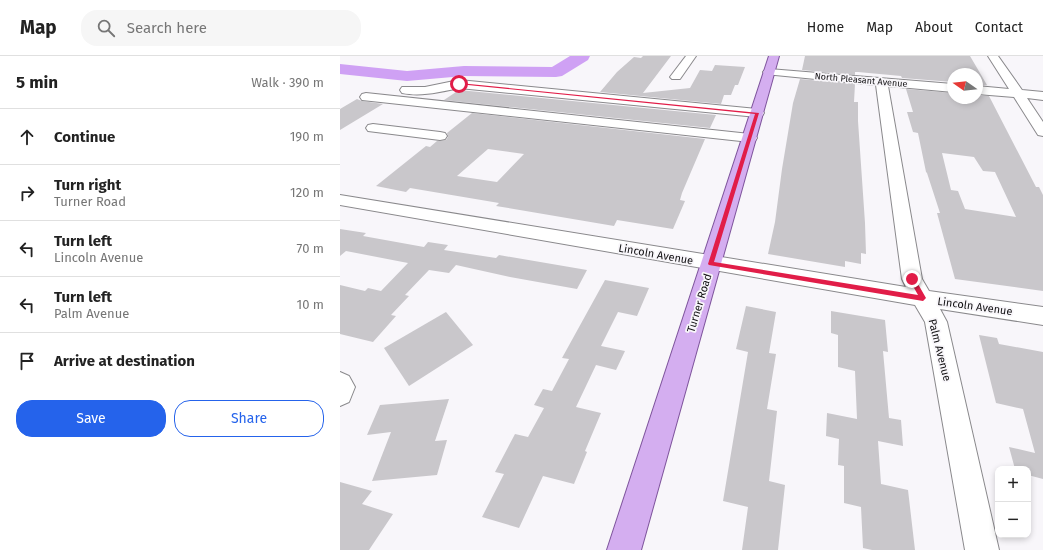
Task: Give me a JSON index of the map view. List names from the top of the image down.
{
  "streets": {
    "main road": ["Turner Road"],
    "street": ["North Pleasant Avenue", "Lincoln Avenue", "Palm Avenue"]
  },
  "crossings": [
    ["North Pleasant Avenue", "Turner Road"],
    ["North Pleasant Avenue", "Palm Avenue"],
    ["Lincoln Avenue", "Turner Road"],
    ["Lincoln Avenue", "Palm Avenue"]
  ],
  "north": "left",
  "page": {
    "header": "Map",
    "search": "Search here",
    "nav": [
      "Home",
      "Map",
      "About",
      "Contact"
    ],
    "heading": ["5 min", "Walk · 390 m"],
    "list": [
      ["Continue", "190 m"],
      ["Turn right", "Turner Road", "120 m"],
      ["Turn left", "Lincoln Avenue", "70 m"],
      ["Turn left", "Palm Avenue", "10 m"],
      "Arrive at destination"
    ],
    "buttons": ["Save", "Share"],
    "map_buttons": ["+", "−"]
  }
}
